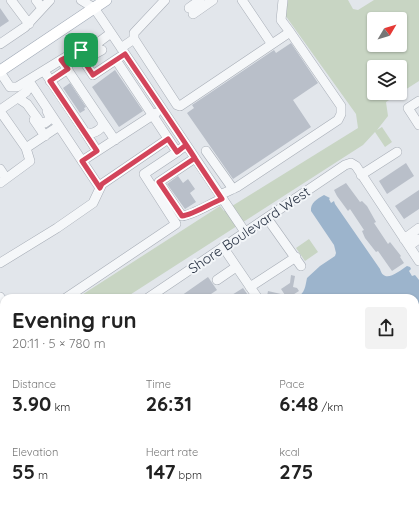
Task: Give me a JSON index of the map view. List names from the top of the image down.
{
  "streets": {
    "street": ["Shore Boulevard West"]
  },
  "north": "top right",
  "page": {
    "heading": ["Evening run", "20:11 · 5 × 780 m"],
    "stats": [
      ["Distance", "3.90 km"],
      ["Time", "26:31"],
      ["Pace", "6:48 /km"],
      ["Elevation", "55 m"],
      ["Heart rate", "147 bpm"],
      ["kcal", "275"]
    ]
  }
}
